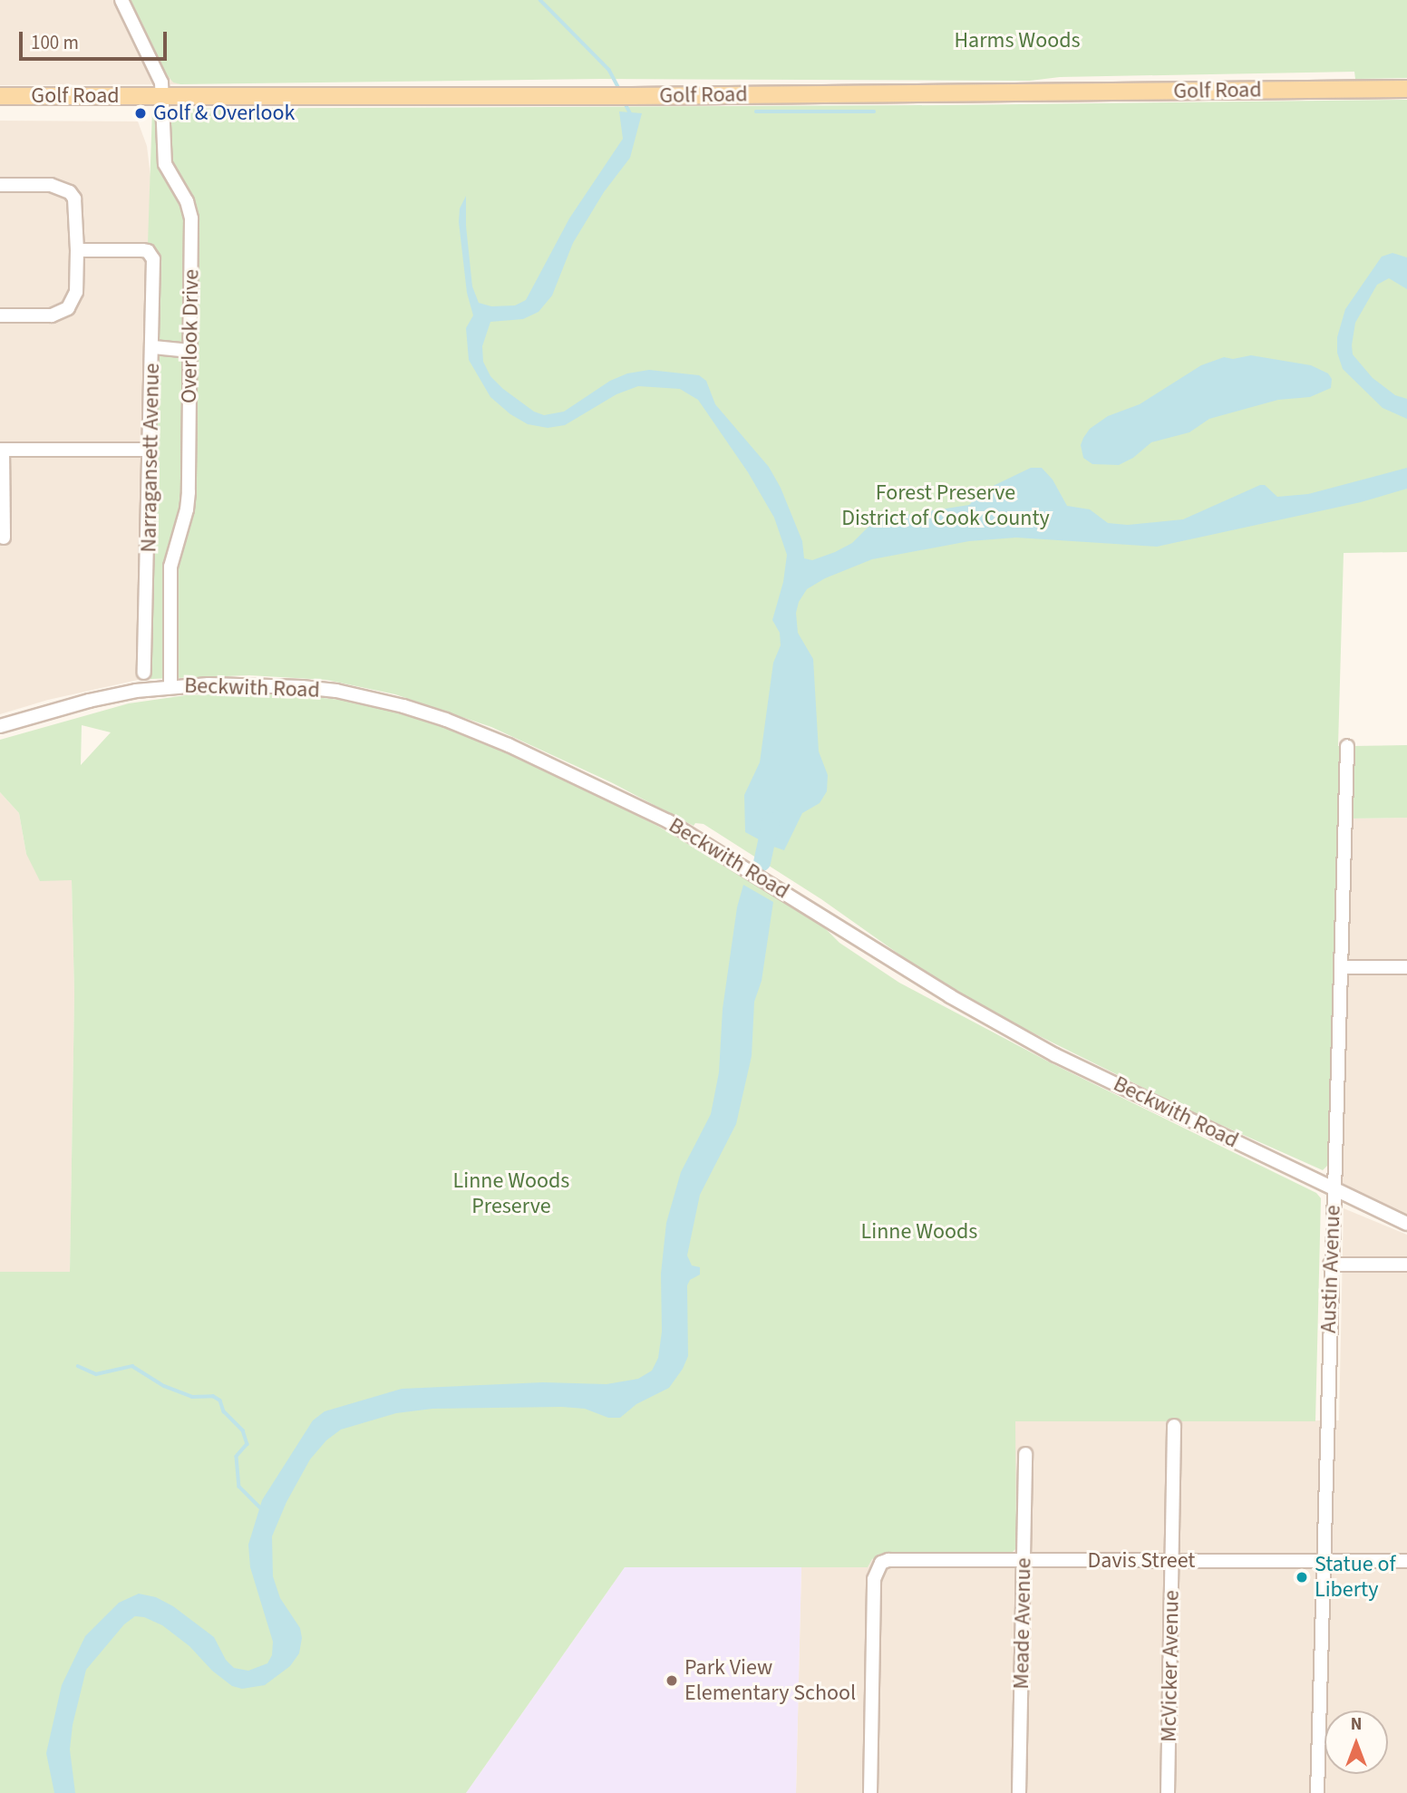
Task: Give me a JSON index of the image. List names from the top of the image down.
{
  "streets": {
    "main road": ["Golf Road"],
    "street": [
      "Overlook Drive",
      "Narragansett Avenue",
      "Beckwith Road",
      "Austin Avenue",
      "Davis Street",
      "Meade Avenue",
      "McVicker Avenue"
    ]
  },
  "crossings": [
    ["Golf Road", "Overlook Drive"],
    ["Overlook Drive", "Beckwith Road"],
    ["Beckwith Road", "Austin Avenue"],
    ["Austin Avenue", "Davis Street"],
    ["Davis Street", "Meade Avenue"],
    ["Davis Street", "McVicker Avenue"]
  ],
  "parks": [
    "Harms Woods",
    "Forest Preserve District of Cook County",
    "Linne Woods Preserve",
    "Linne Woods"
  ],
  "places": ["Golf & Overlook", "Statue of Liberty", "Park View Elementary School"],
  "scale_bar": "100 m",
  "north": "top"
}
